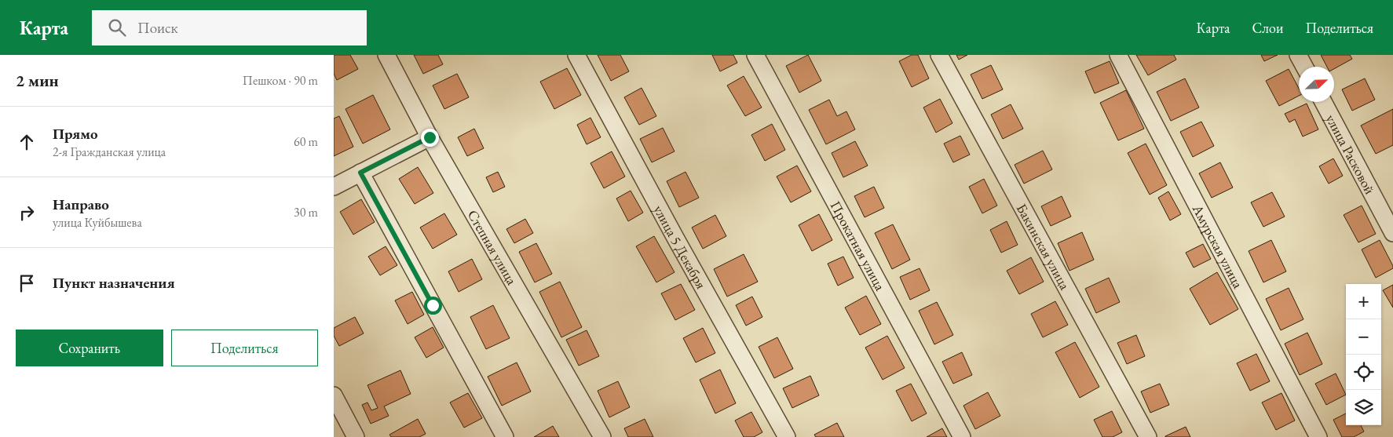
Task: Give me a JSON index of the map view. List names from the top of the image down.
{
  "streets": {
    "street": [
      "улица Расковой",
      "улица 5 Декабря",
      "Прокатная улица",
      "Бакинская улица",
      "Амурская улица",
      "Степная улица"
    ]
  },
  "north": "top right",
  "page": {
    "header": "Карта",
    "search": "Поиск",
    "nav": ["Карта", "Слои", "Поделиться"],
    "heading": ["2 мин", "Пешком · 90 m"],
    "list": [
      ["Прямо", "2-я Гражданская улица", "60 m"],
      ["Направо", "улица Куйбышева", "30 m"],
      "Пункт назначения"
    ],
    "map_buttons": ["+", "−"],
    "buttons": ["Сохранить", "Поделиться"]
  }
}
